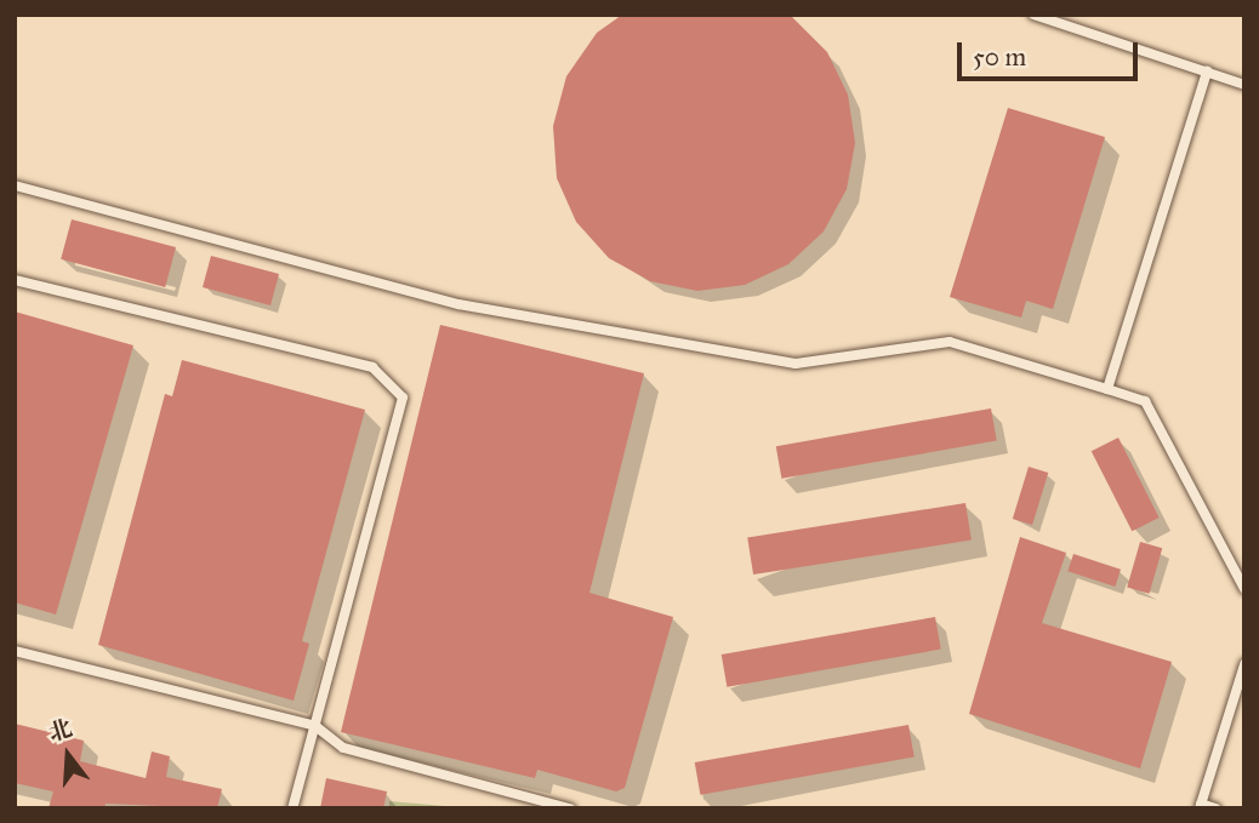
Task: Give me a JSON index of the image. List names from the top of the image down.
{
  "scale_bar": "50 m",
  "north": "top"
}
